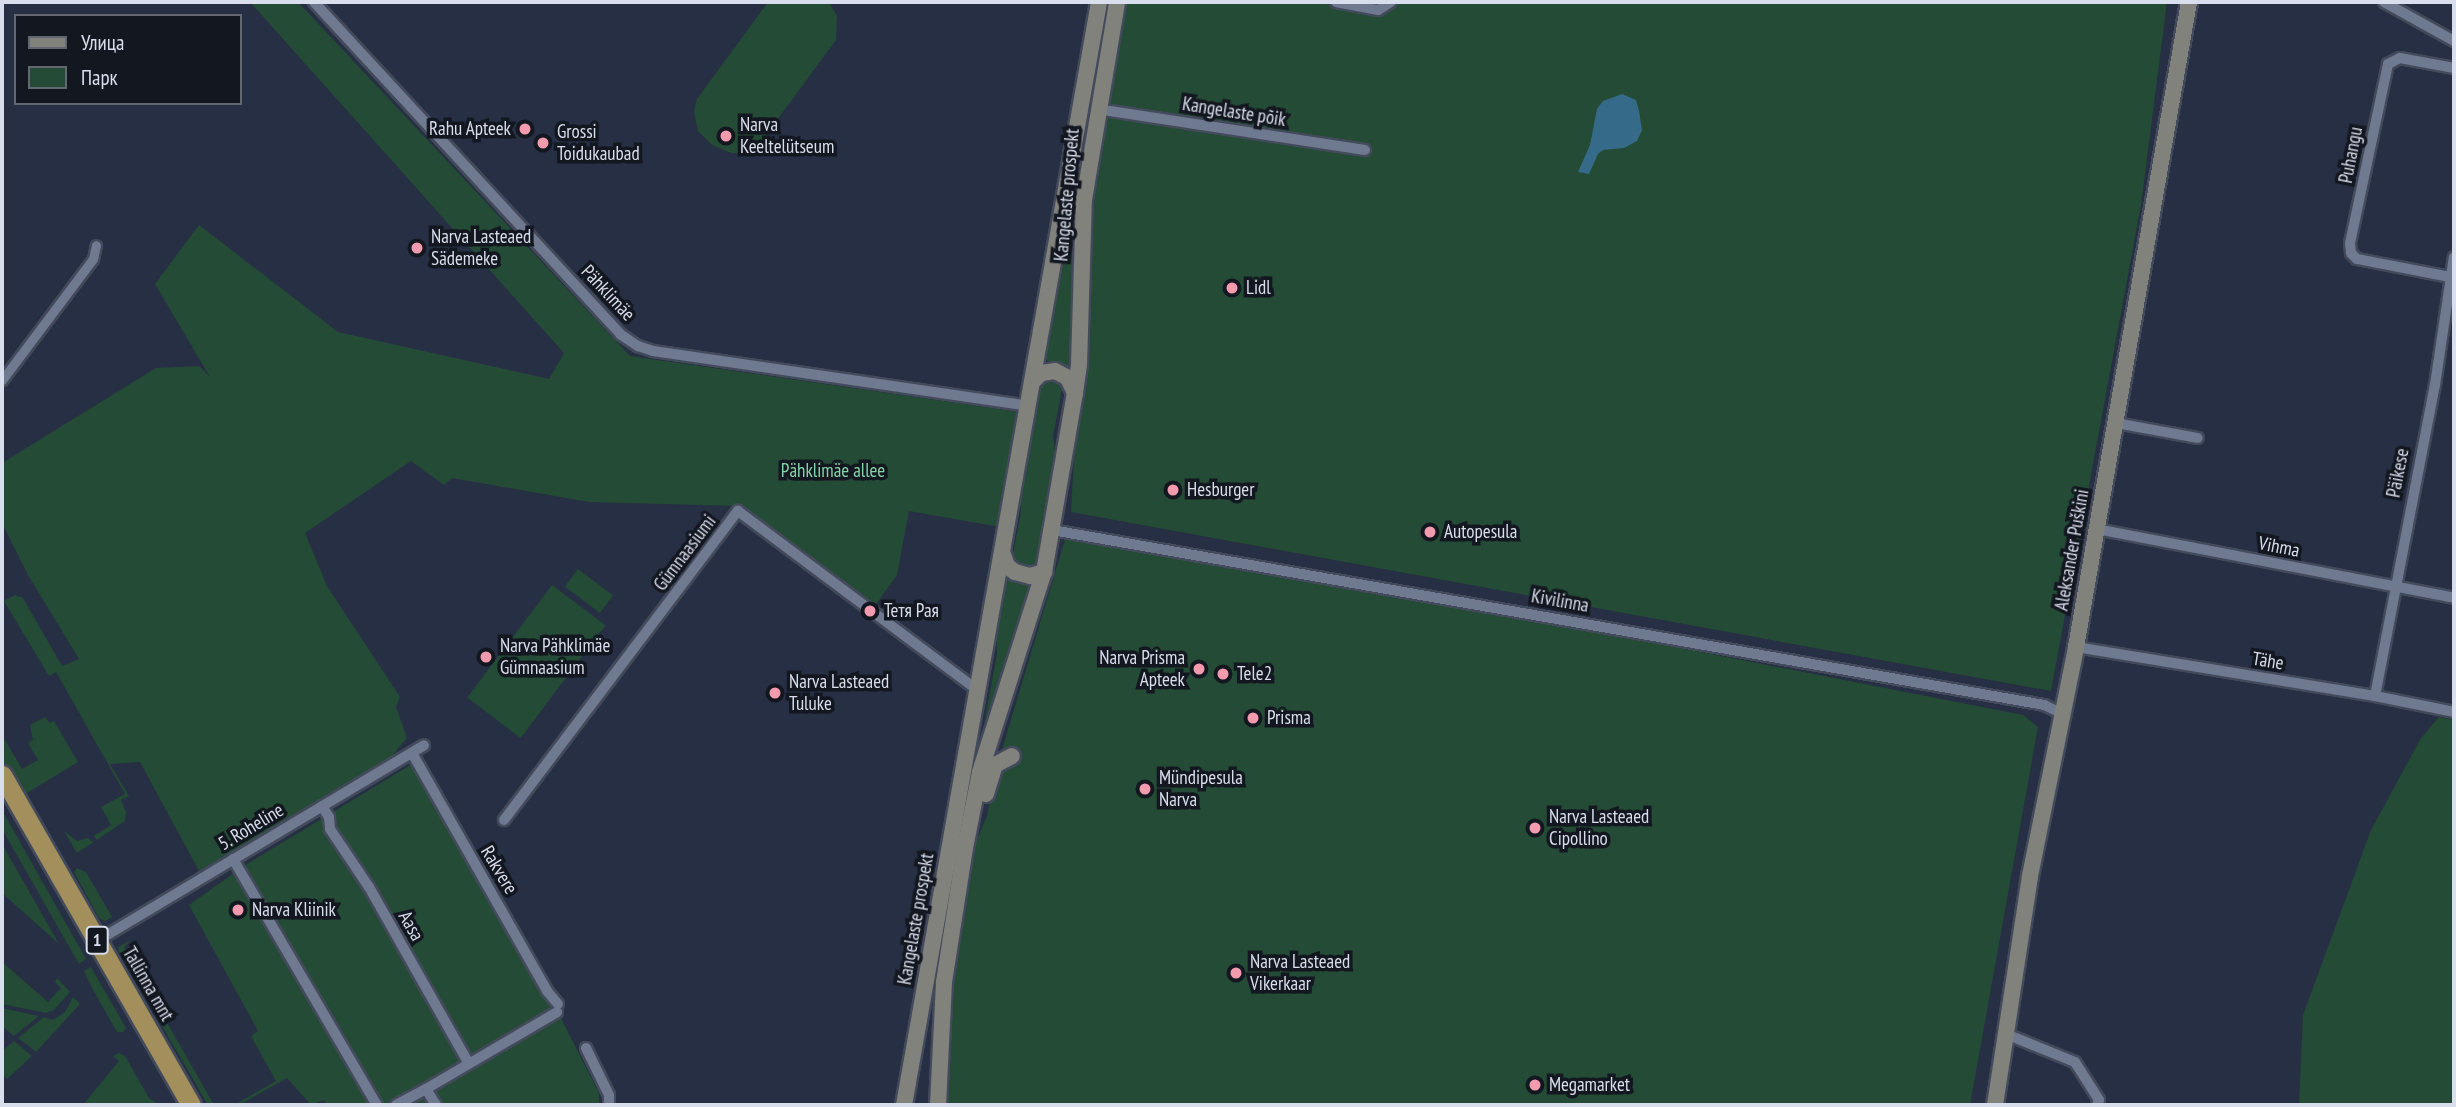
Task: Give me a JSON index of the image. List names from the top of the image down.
{
  "streets": {
    "highway": ["1", "Tallinna mnt"],
    "main road": ["Kangelaste prospekt", "Aleksander Puškini"],
    "street": [
      "Kangelaste põik",
      "Puhangu",
      "Pähklimäe",
      "Päikese",
      "Vihma",
      "Gümnaasiumi",
      "Kivilinna",
      "Tähe",
      "5. Roheline",
      "Rakvere",
      "Aasa"
    ]
  },
  "crossings": [
    ["Kangelaste põik", "Kangelaste prospekt"],
    ["Puhangu", "Päikese"],
    ["Kangelaste prospekt", "Pähklimäe"],
    ["Kangelaste prospekt", "Gümnaasiumi"],
    ["Kangelaste prospekt", "Kivilinna"],
    ["Päikese", "Vihma"],
    ["Päikese", "Tähe"],
    ["Vihma", "Aleksander Puškini"],
    ["Aleksander Puškini", "Kivilinna"],
    ["Aleksander Puškini", "Tähe"],
    ["5. Roheline", "Rakvere"],
    ["5. Roheline", "Aasa"],
    ["5. Roheline", "Tallinna mnt"],
    ["Rakvere", "Aasa"]
  ],
  "parks": ["Pähklimäe allee"],
  "places": [
    "Rahu Apteek",
    "Narva Keeltelütseum",
    "Grossi Toidukaubad",
    "Narva Lasteaed Sädemeke",
    "Lidl",
    "Hesburger",
    "Autopesula",
    "Тетя Рая",
    "Narva Pähklimäe Gümnaasium",
    "Narva Prisma Apteek",
    "Tele2",
    "Narva Lasteaed Tuluke",
    "Prisma",
    "Mündipesula Narva",
    "Narva Lasteaed Cipollino",
    "Narva Kliinik",
    "Narva Lasteaed Vikerkaar",
    "Megamarket"
  ],
  "legend": ["Улица", "Парк"]
}
